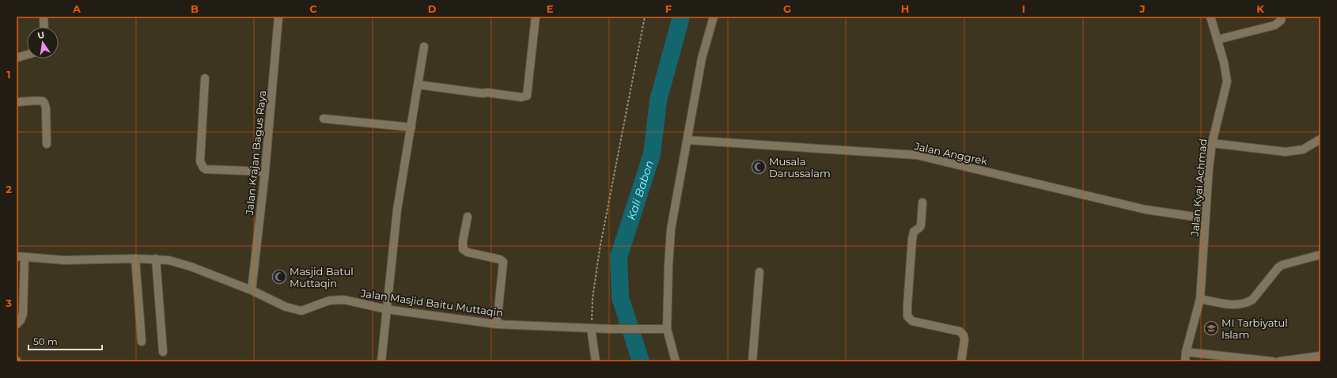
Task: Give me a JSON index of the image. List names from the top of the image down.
{
  "streets": {
    "street": [
      "Jalan Krajan Bagus Raya",
      "Jalan Anggrek",
      "Jalan Kyai Achmad",
      "Jalan Masjid Baitu Muttaqin"
    ]
  },
  "crossings": [
    ["Jalan Krajan Bagus Raya", "Jalan Masjid Baitu Muttaqin"],
    ["Jalan Anggrek", "Jalan Kyai Achmad"]
  ],
  "water": ["Kali Babon"],
  "places": {
    "mosque": ["Musala Darussalam", "Masjid Batul Muttaqin"],
    "school or university": ["MI Tarbiyatul Islam"]
  },
  "scale_bar": "50 m",
  "north": "top",
  "grid": {
    "columns": [
      "A",
      "B",
      "C",
      "D",
      "E",
      "F",
      "G",
      "H",
      "I",
      "J",
      "K"
    ],
    "rows": ["1", "2", "3"]
  }
}
